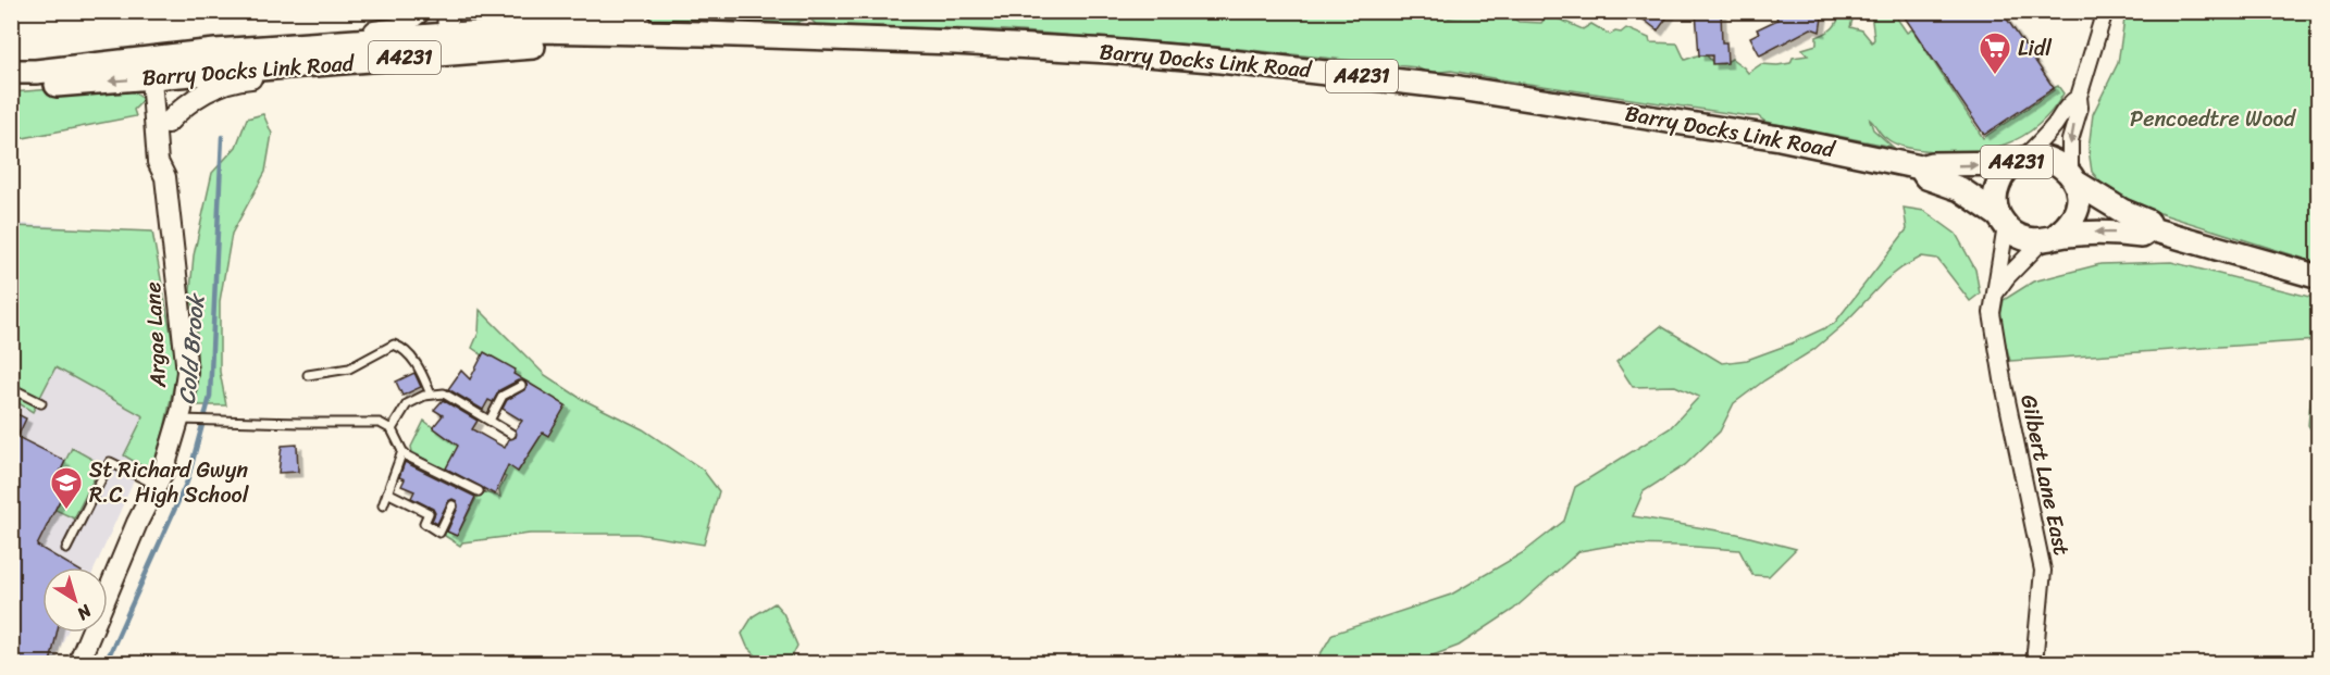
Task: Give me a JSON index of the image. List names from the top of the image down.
{
  "streets": {
    "main road": ["A4231", "Barry Docks Link Road"],
    "street": ["Argae Lane", "Gilbert Lane East"]
  },
  "crossings": [
    ["A4231", "Barry Docks Link Road"],
    ["A4231", "Gilbert Lane East"],
    ["Barry Docks Link Road", "Argae Lane"],
    ["Barry Docks Link Road", "Gilbert Lane East"]
  ],
  "water": ["Cold Brook"],
  "parks": ["Pencoedtre Wood"],
  "places": {
    "supermarket": ["Lidl"],
    "school or university": ["St Richard Gwyn R.C. High School"]
  },
  "north": "bottom right"
}
